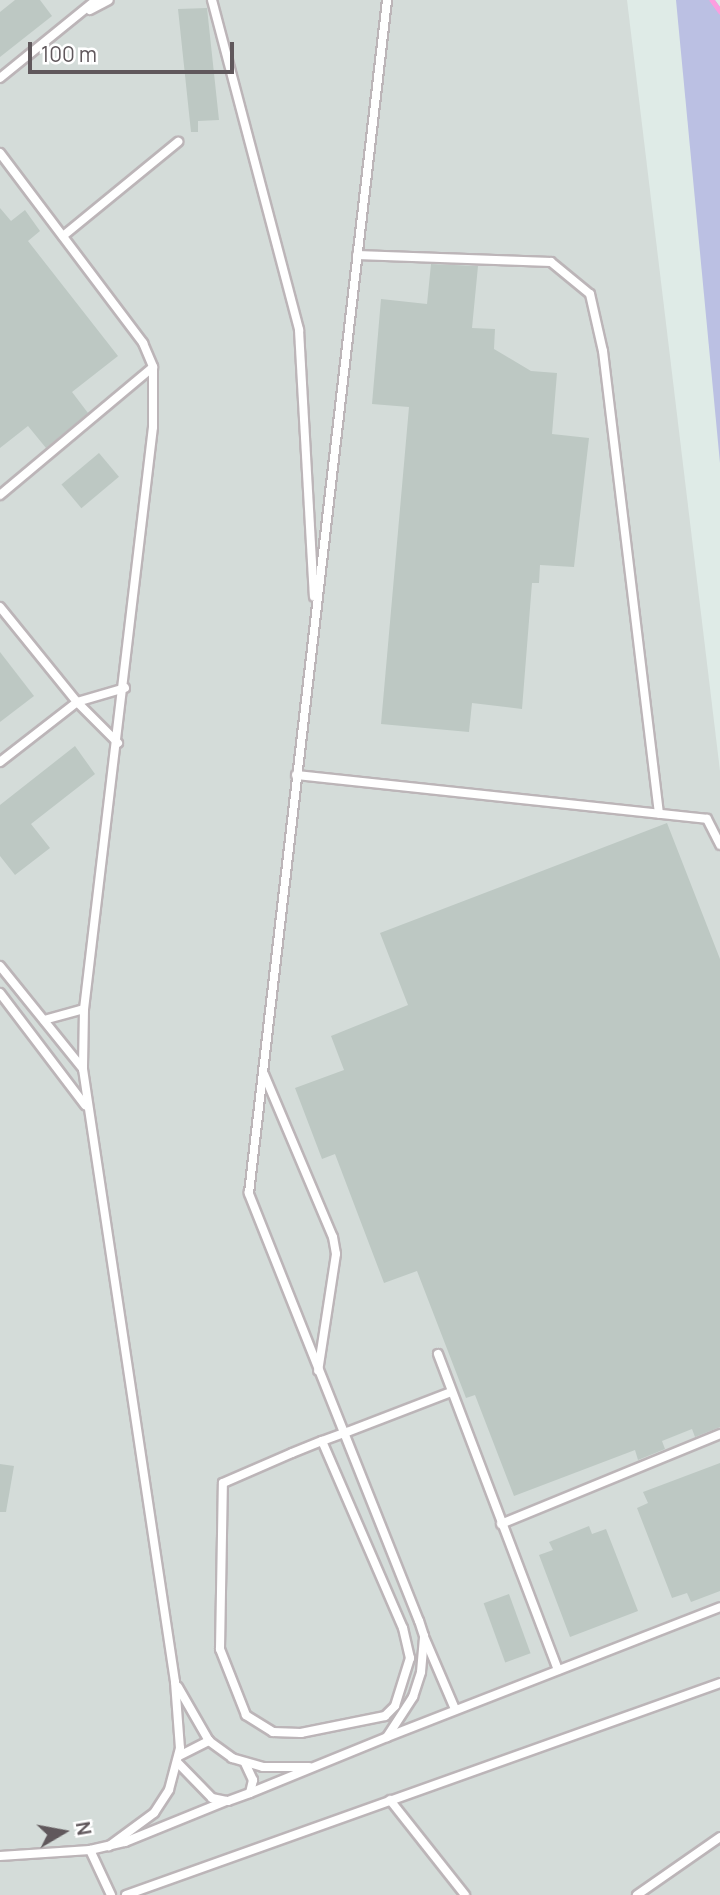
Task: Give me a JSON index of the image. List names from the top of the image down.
{
  "scale_bar": "100 m",
  "north": "right"
}
